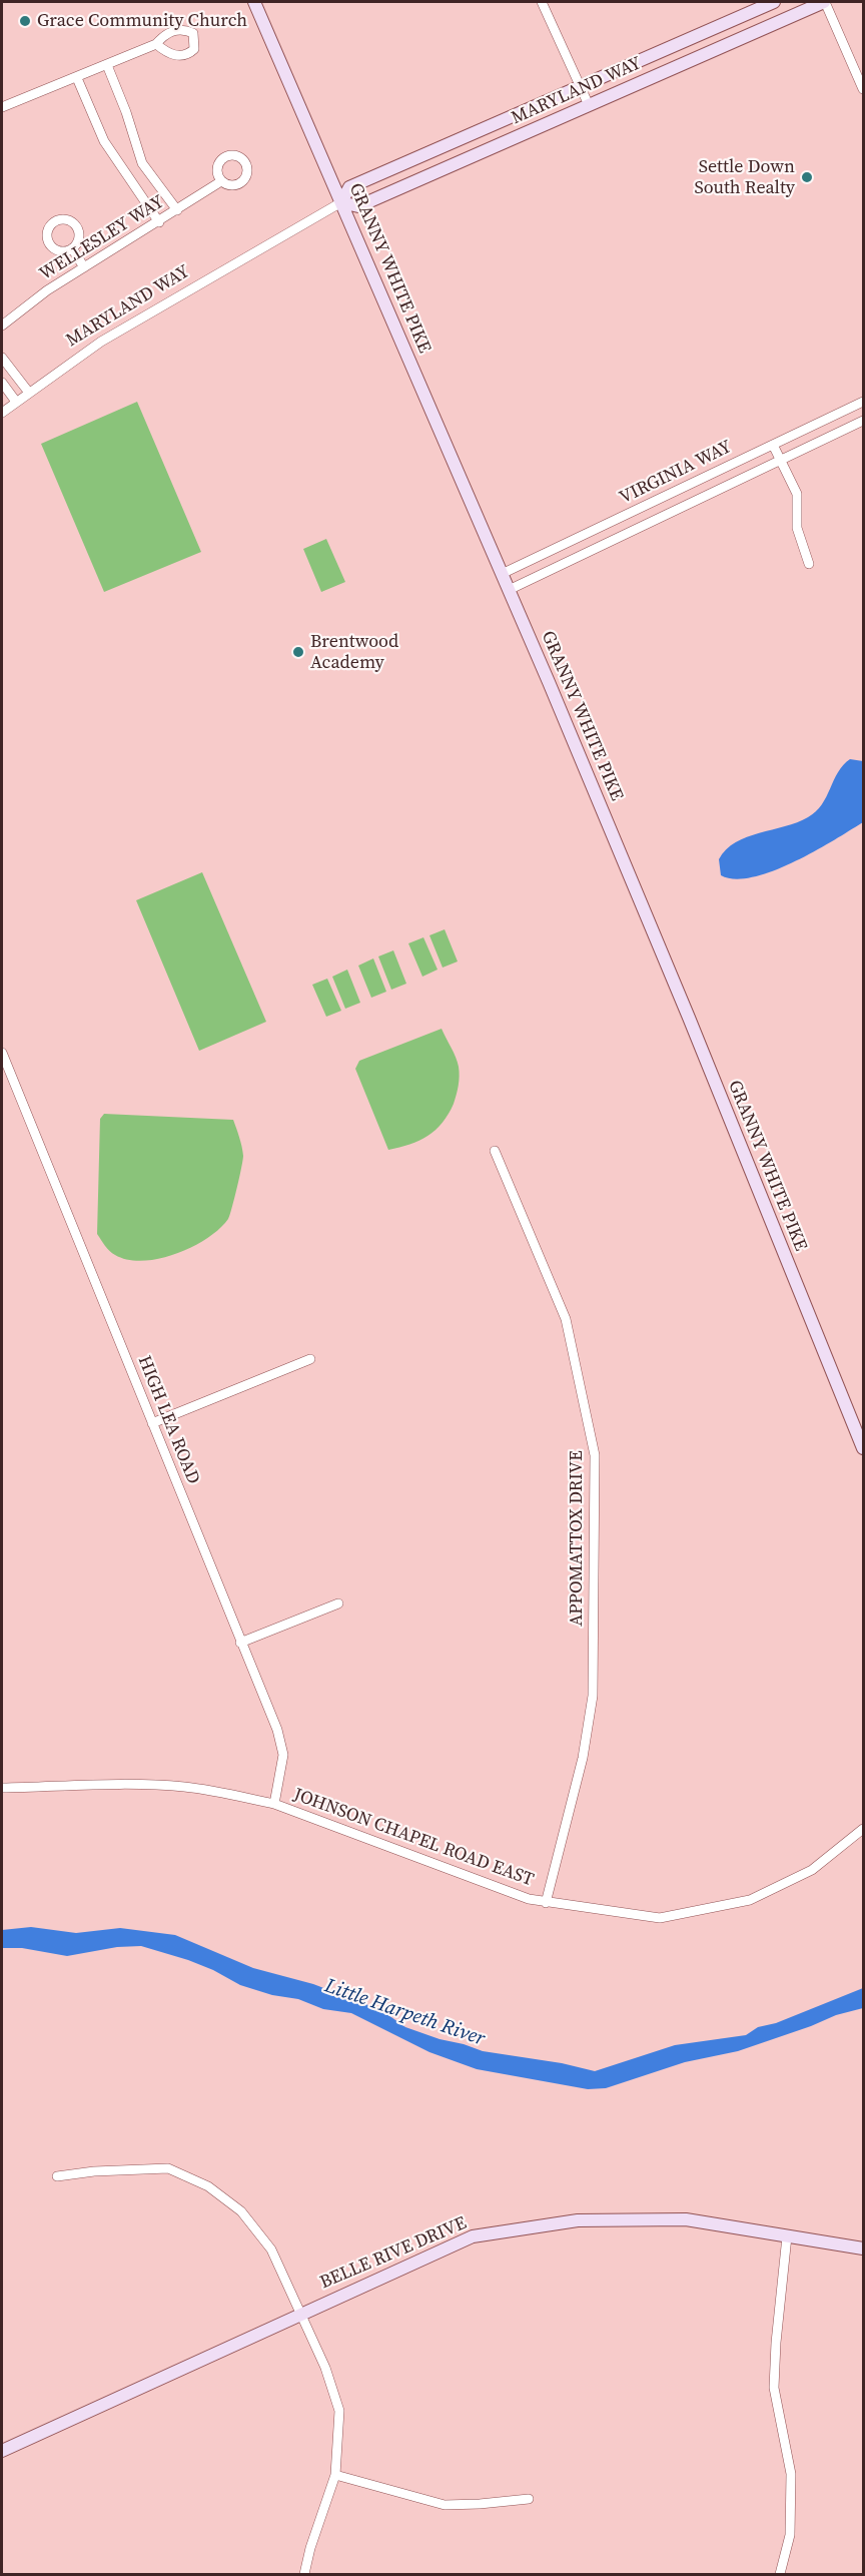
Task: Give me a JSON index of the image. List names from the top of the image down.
{
  "streets": {
    "main road": ["MARYLAND WAY", "GRANNY WHITE PIKE", "BELLE RIVE DRIVE"],
    "street": [
      "WELLESLEY WAY",
      "VIRGINIA WAY",
      "HIGH LEA ROAD",
      "APPOMATTOX DRIVE",
      "JOHNSON CHAPEL ROAD EAST"
    ]
  },
  "crossings": [
    ["MARYLAND WAY", "GRANNY WHITE PIKE"],
    ["GRANNY WHITE PIKE", "VIRGINIA WAY"],
    ["HIGH LEA ROAD", "JOHNSON CHAPEL ROAD EAST"],
    ["APPOMATTOX DRIVE", "JOHNSON CHAPEL ROAD EAST"]
  ],
  "water": ["Little Harpeth River"],
  "places": ["Grace Community Church", "Settle Down South Realty", "Brentwood Academy"]
}
